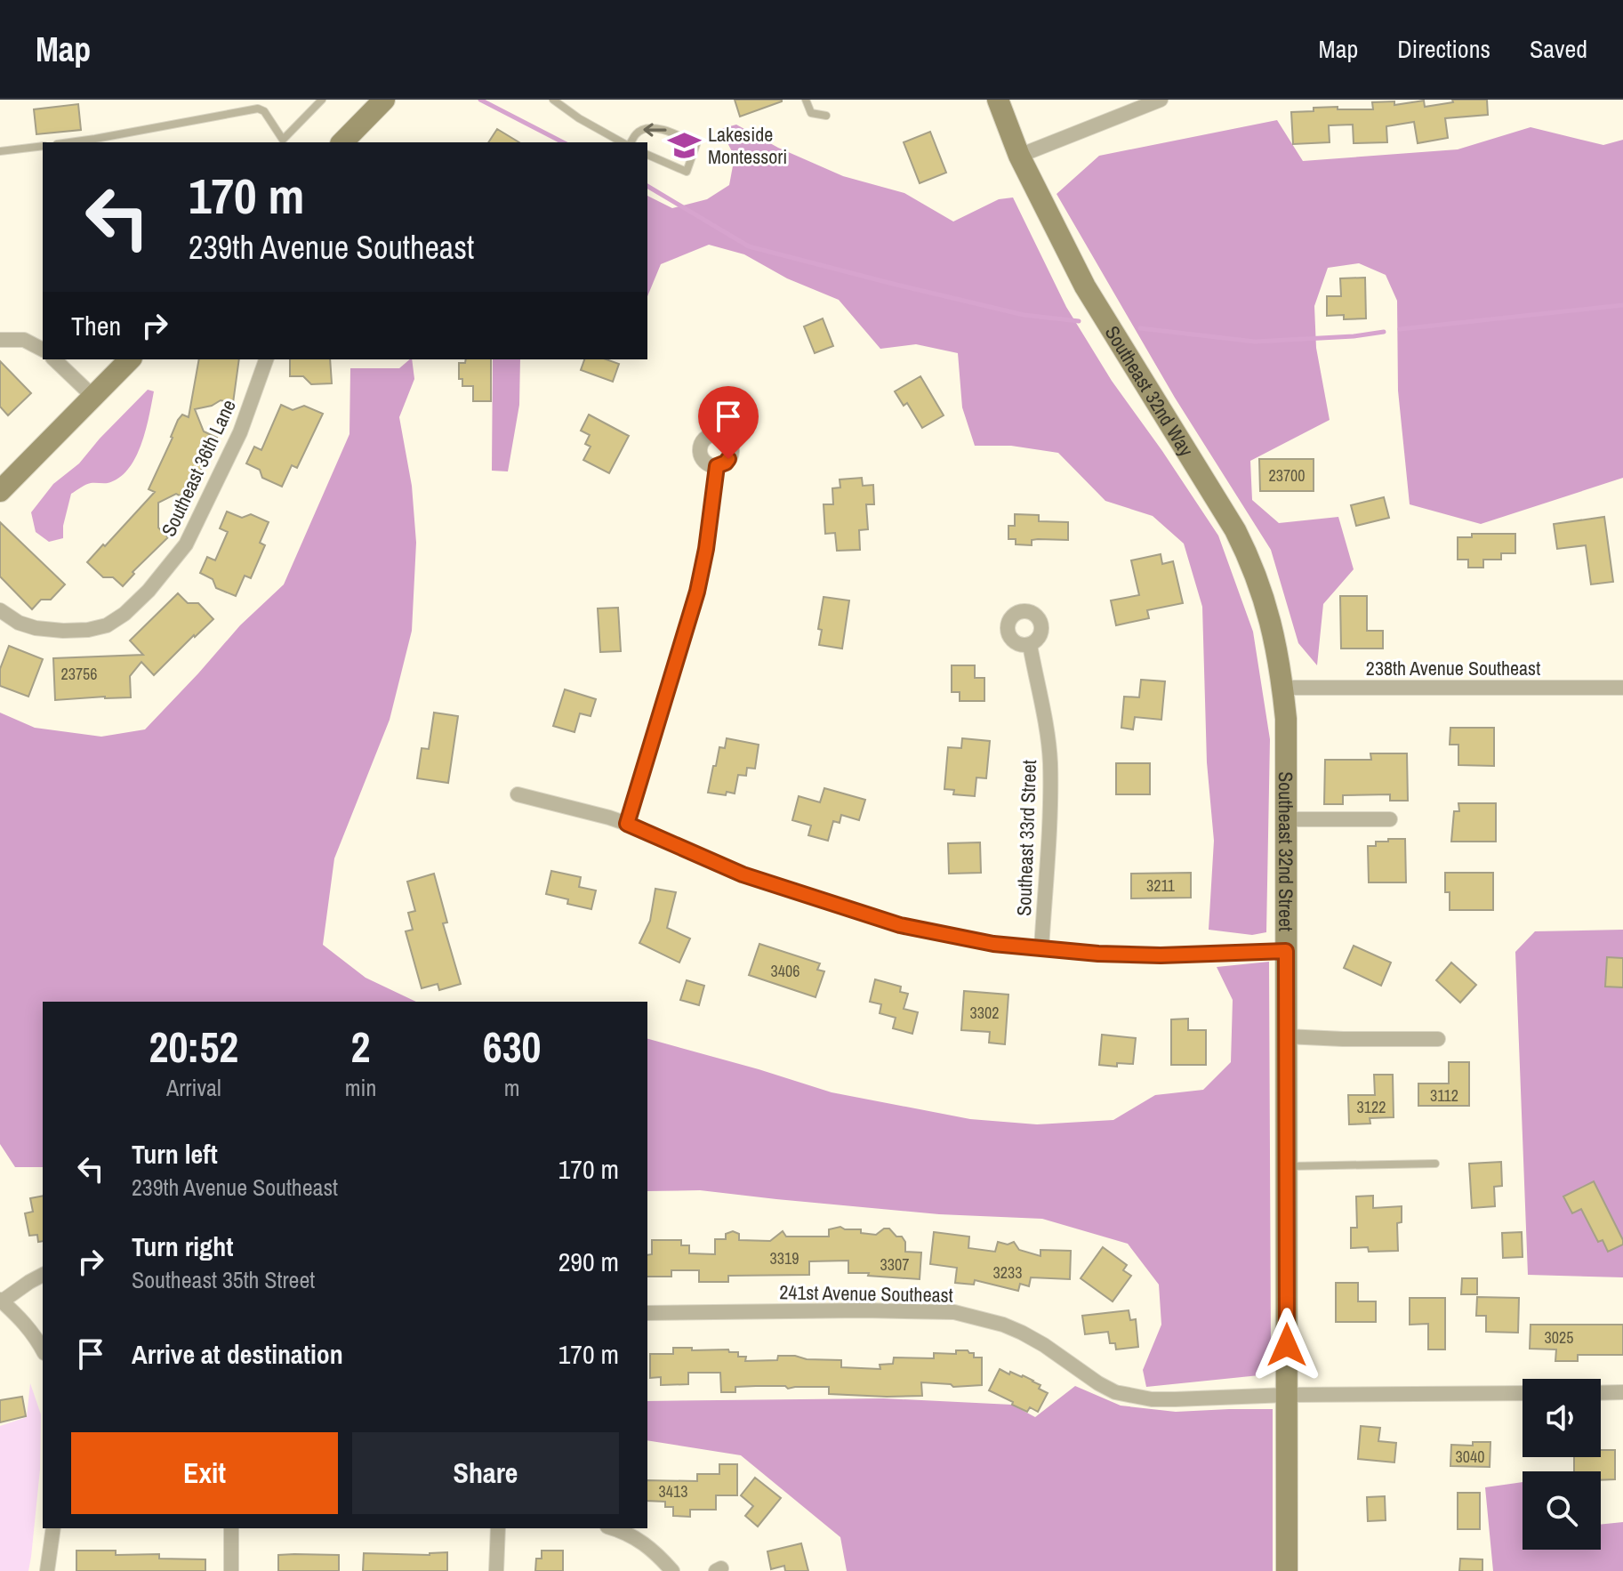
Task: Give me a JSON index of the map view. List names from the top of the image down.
{
  "streets": {
    "street": [
      "Southeast 32nd Way",
      "Southeast 36th Lane",
      "238th Avenue Southeast",
      "Southeast 33rd Street",
      "Southeast 32nd Street",
      "241st Avenue Southeast"
    ]
  },
  "crossings": [
    ["Southeast 32nd Way", "238th Avenue Southeast"],
    ["Southeast 32nd Way", "Southeast 32nd Street"],
    ["238th Avenue Southeast", "Southeast 32nd Street"],
    ["Southeast 32nd Street", "241st Avenue Southeast"]
  ],
  "places": {
    "school or university": ["Lakeside Montessori"]
  },
  "house_numbers": [
    "23700",
    "23756",
    "3211",
    "3406",
    "3302",
    "3112",
    "3122",
    "3319",
    "3307",
    "3233",
    "3025",
    "3040",
    "3413"
  ],
  "page": {
    "header": "Map",
    "nav": ["Map", "Directions", "Saved"],
    "turn": ["170 m", "239th Avenue Southeast"],
    "then": "Then",
    "eta": [
      "20:52",
      "Arrival",
      "2",
      "min",
      "630",
      "m"
    ],
    "list": [
      {
        "name": "Turn left",
        "note": "239th Avenue Southeast",
        "value": "170 m"
      },
      {
        "name": "Turn right",
        "note": "Southeast 35th Street",
        "value": "290 m"
      },
      {
        "name": "Arrive at destination",
        "value": "170 m"
      }
    ],
    "buttons": ["Exit", "Share"]
  }
}
